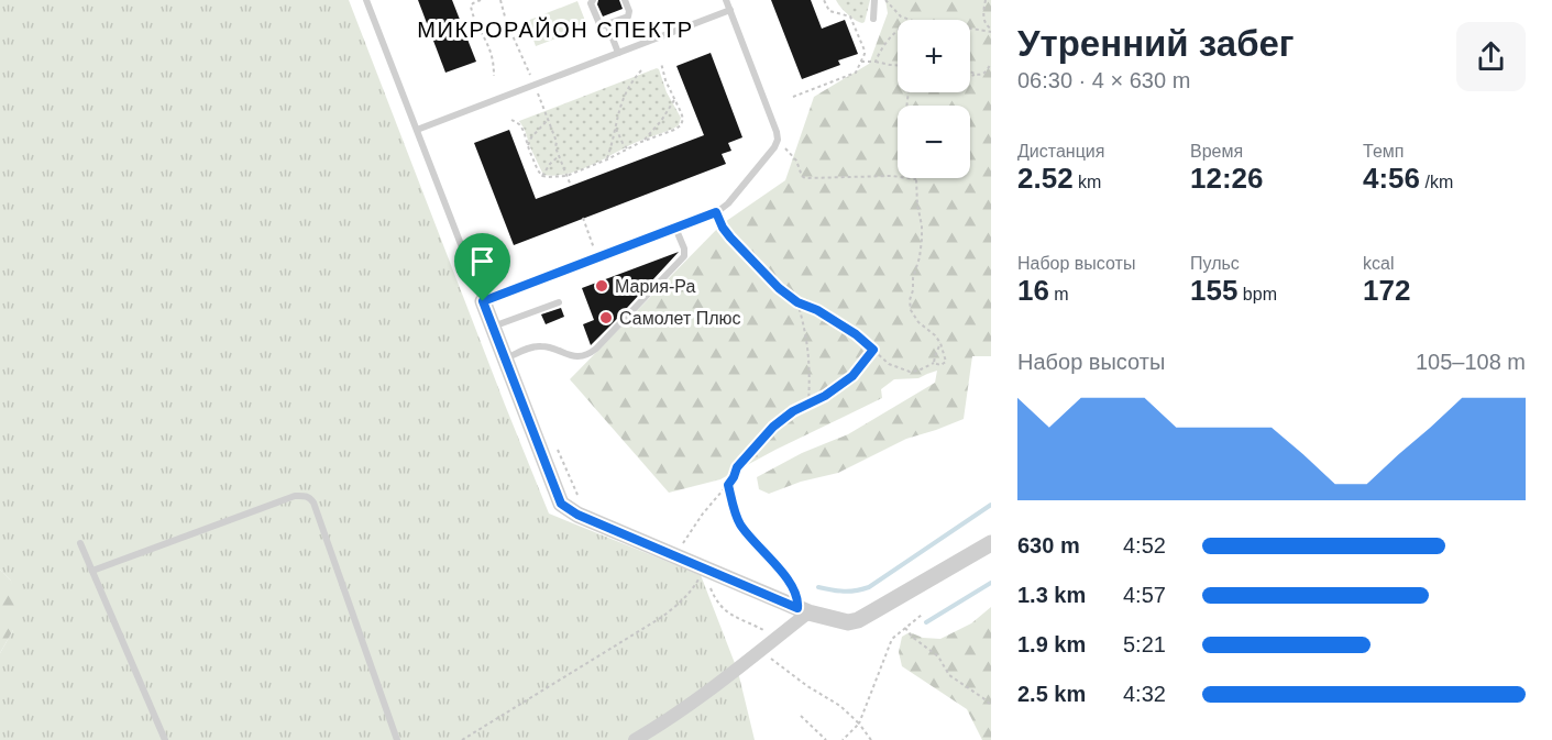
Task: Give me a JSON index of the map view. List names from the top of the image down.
{
  "districts": ["МИКРОРАЙОН СПЕКТР"],
  "places": ["Мария-Ра", "Самолет Плюс"],
  "page": {
    "heading": ["Утренний забег", "06:30 · 4 × 630 m"],
    "map_buttons": ["+", "−"],
    "stats": [
      ["Дистанция", "2.52 km"],
      ["Время", "12:26"],
      ["Темп", "4:56 /km"],
      ["Набор высоты", "16 m"],
      ["Пульс", "155 bpm"],
      ["kcal", "172"]
    ],
    "chart": ["Набор высоты", "105–108 m"],
    "list": [
      {
        "name": "630 m",
        "note": "4:52"
      },
      {
        "name": "1.3 km",
        "note": "4:57"
      },
      {
        "name": "1.9 km",
        "note": "5:21"
      },
      {
        "name": "2.5 km",
        "note": "4:32"
      }
    ]
  }
}
